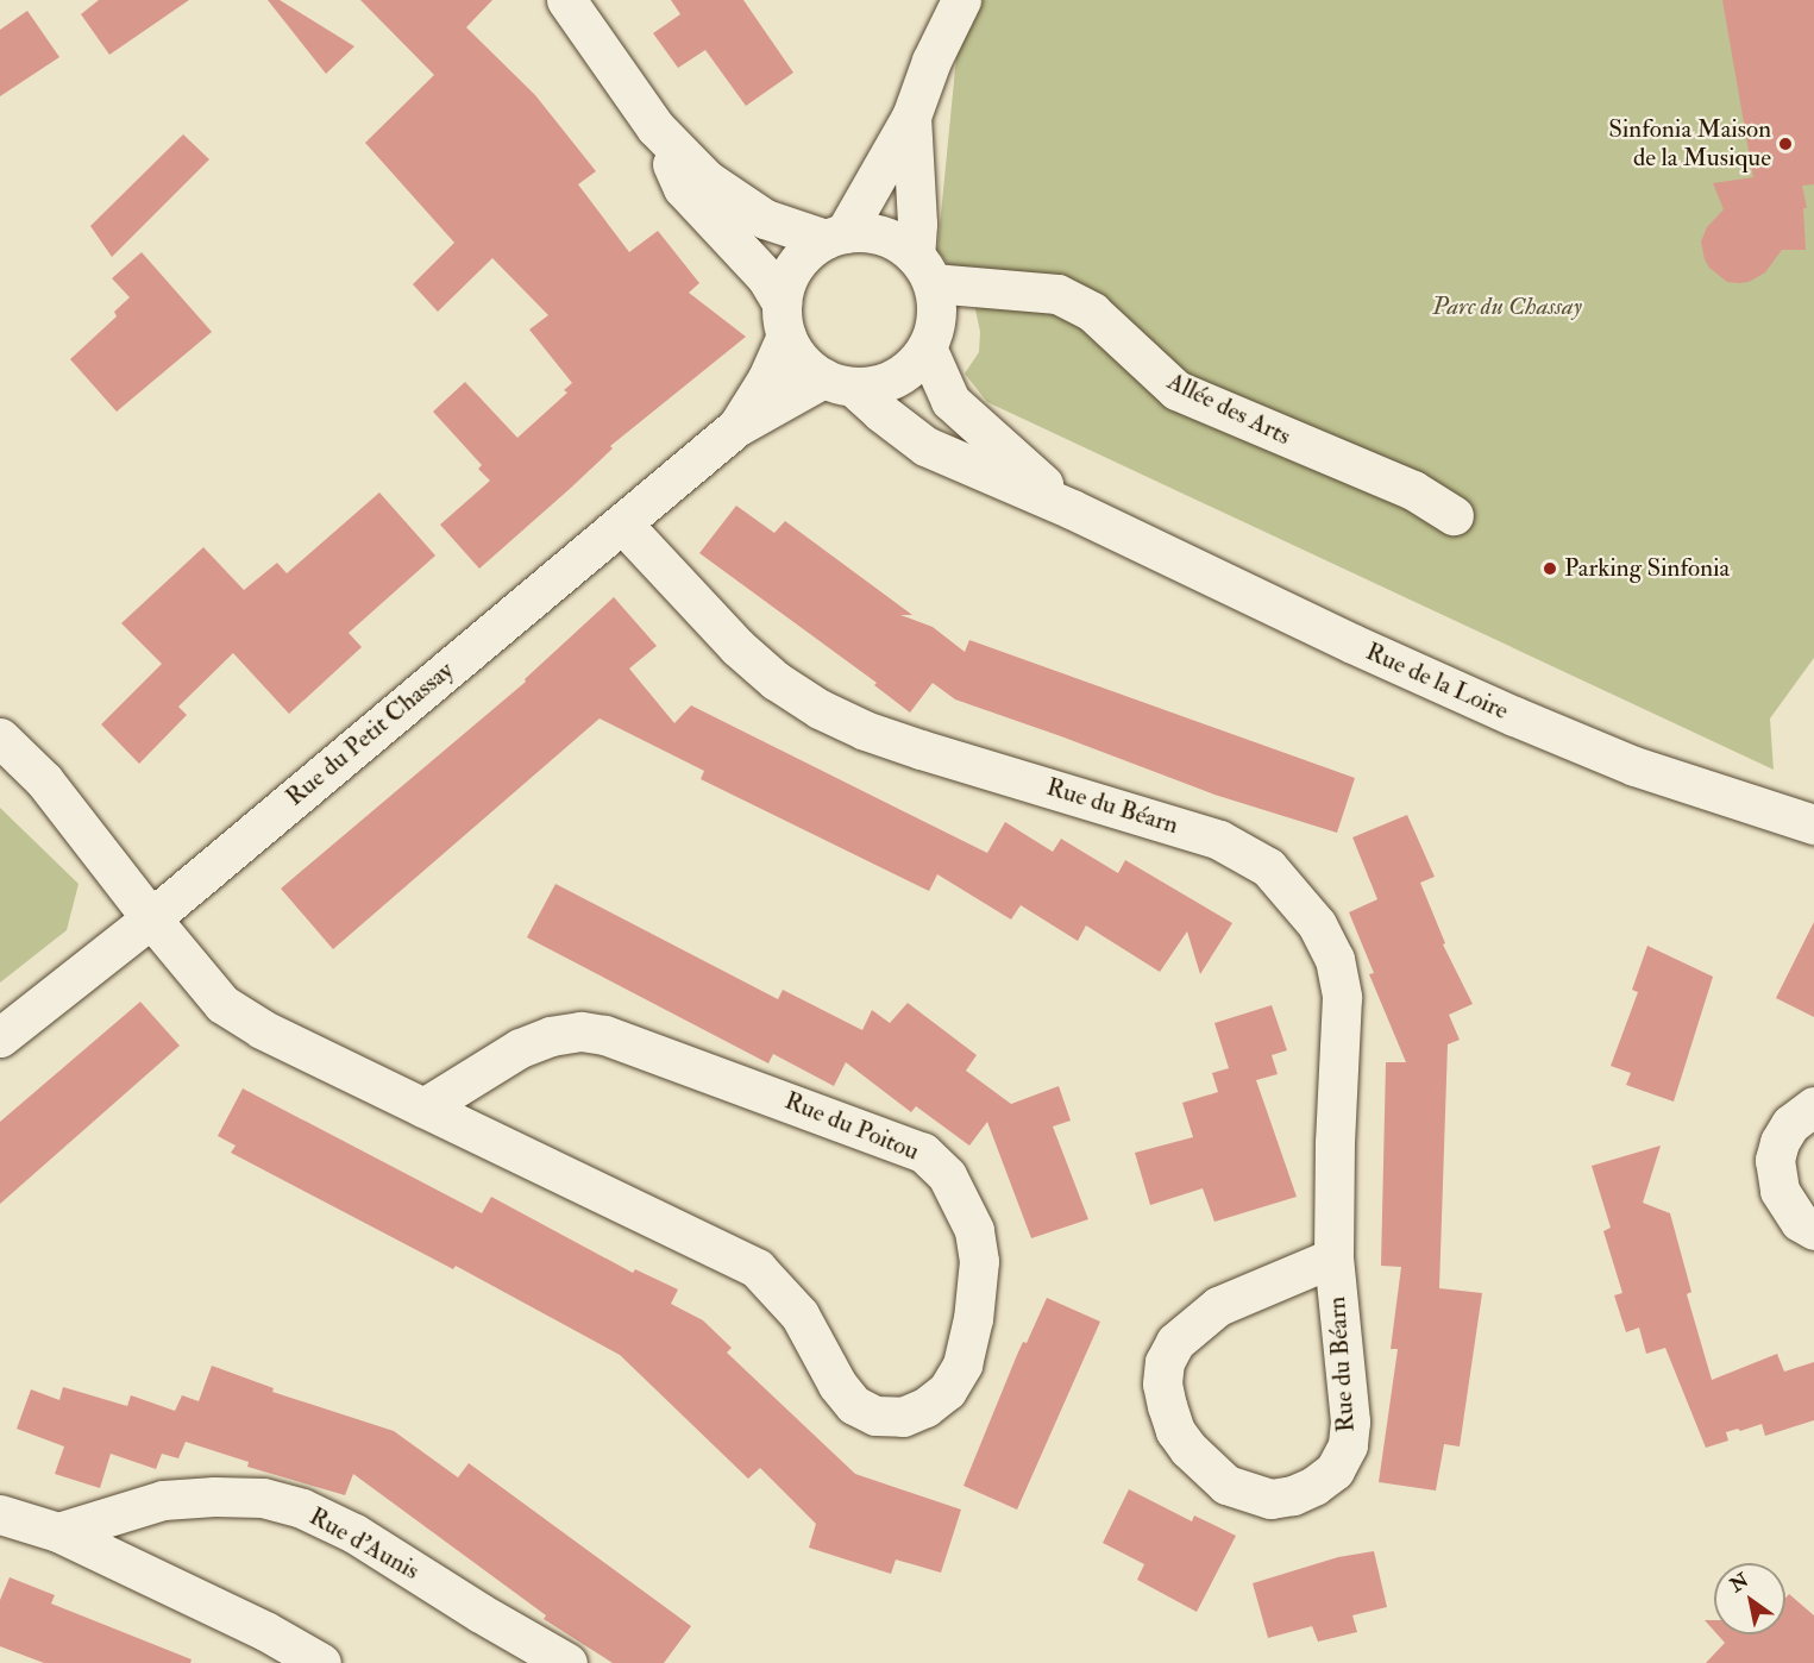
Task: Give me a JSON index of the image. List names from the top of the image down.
{
  "streets": {
    "street": [
      "Allée des Arts",
      "Rue de la Loire",
      "Rue du Petit Chassay",
      "Rue du Béarn",
      "Rue du Poitou",
      "Rue d'Aunis"
    ]
  },
  "crossings": [
    ["Allée des Arts", "Rue de la Loire"],
    ["Allée des Arts", "Rue du Petit Chassay"],
    ["Rue de la Loire", "Rue du Petit Chassay"],
    ["Rue du Petit Chassay", "Rue du Béarn"],
    ["Rue du Petit Chassay", "Rue du Poitou"]
  ],
  "parks": ["Parc du Chassay"],
  "places": ["Sinfonia Maison de la Musique", "Parking Sinfonia"],
  "north": "top left"
}
